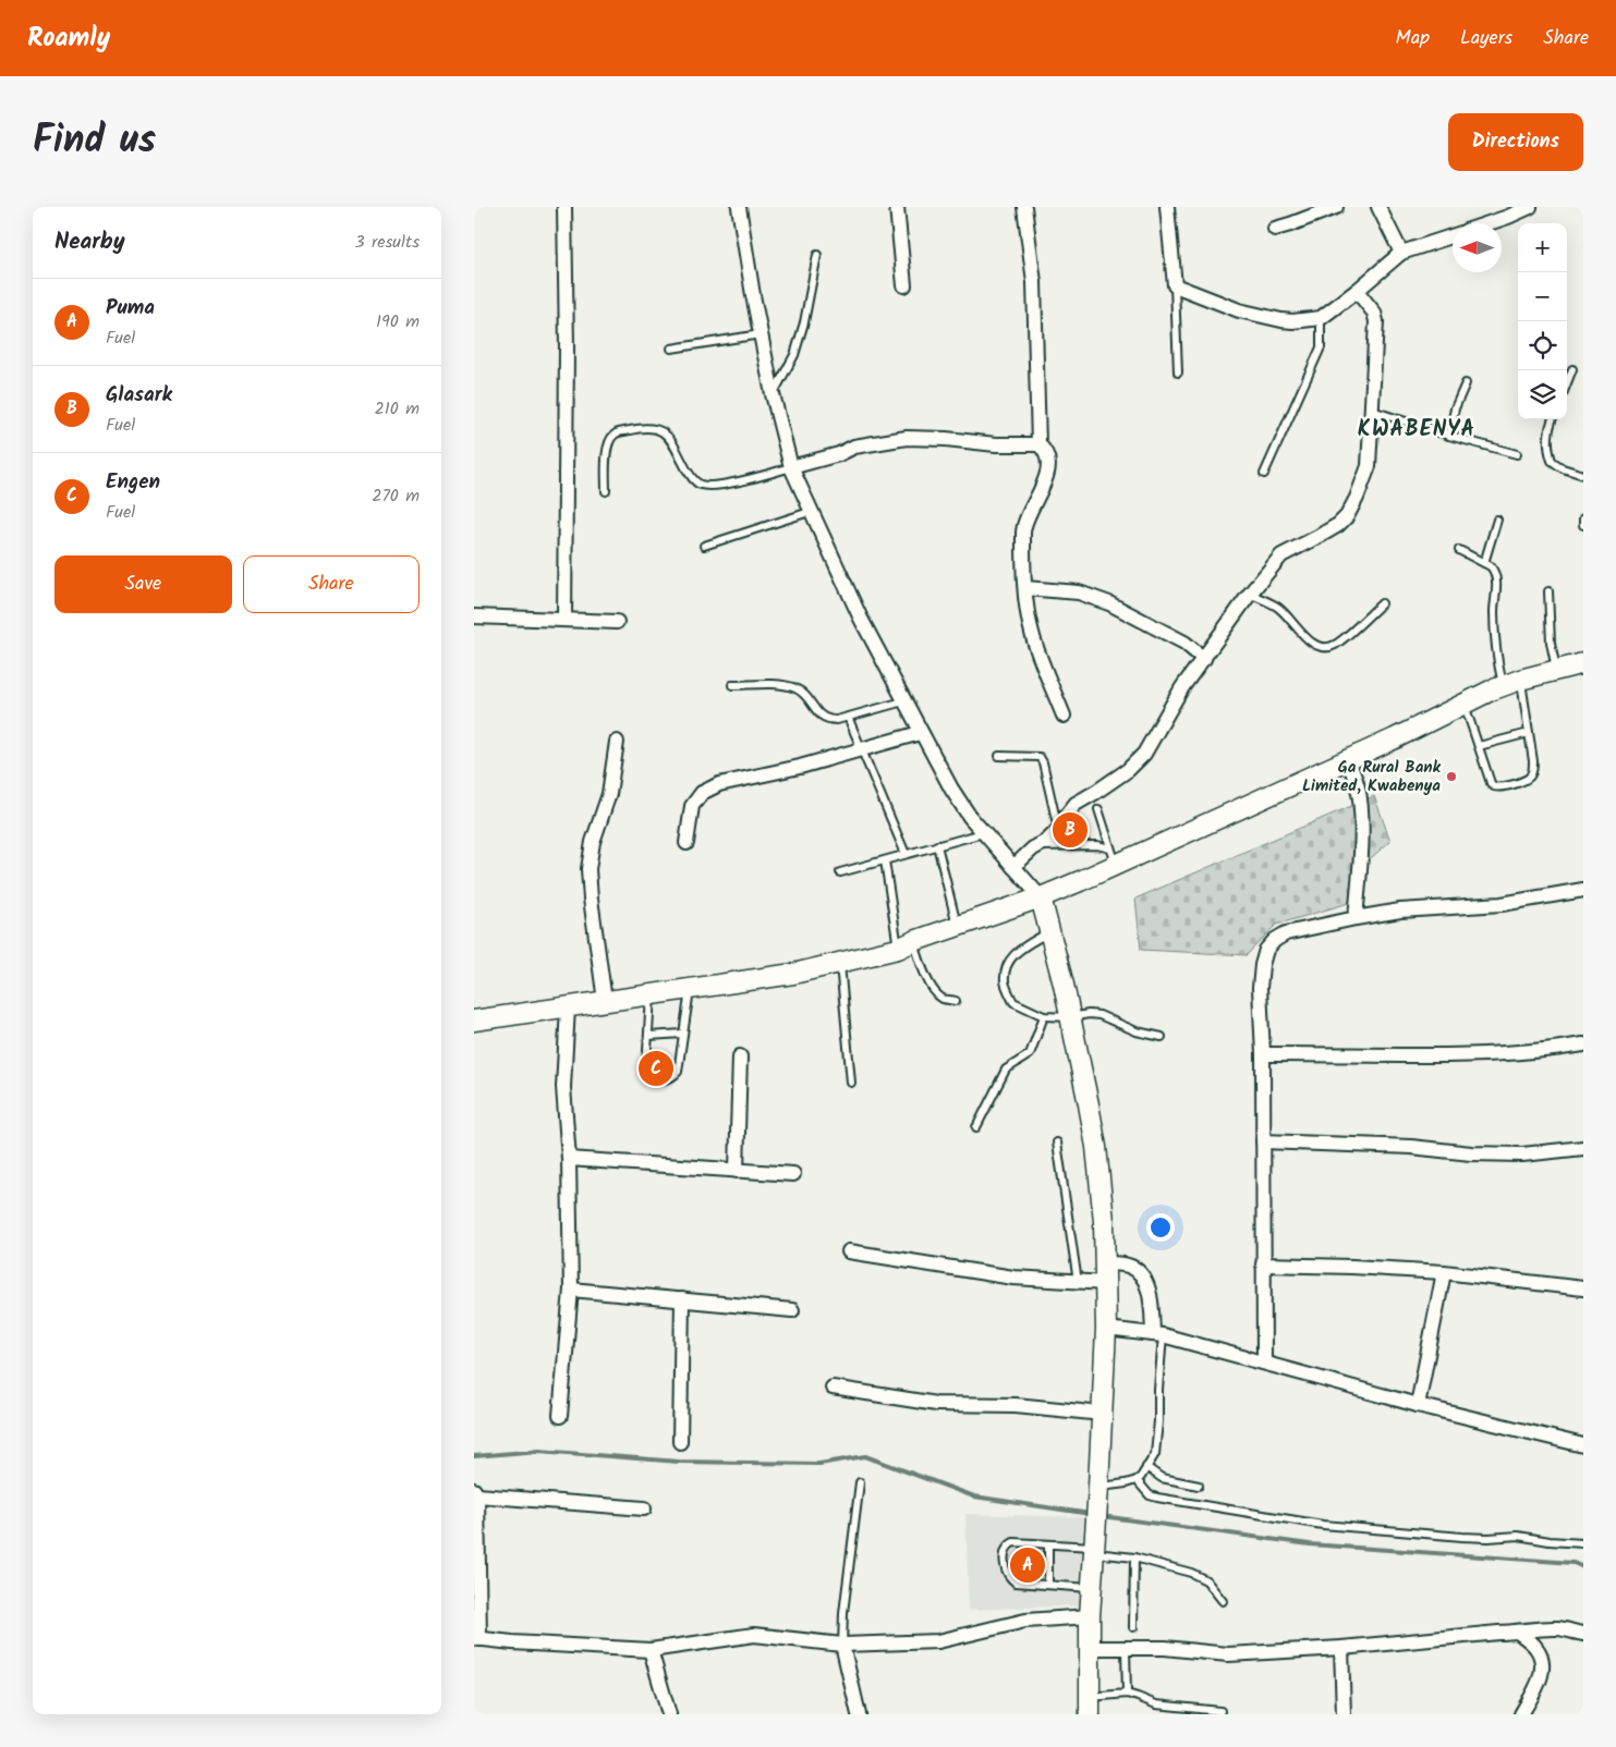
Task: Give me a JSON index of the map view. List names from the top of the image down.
{
  "districts": ["KWABENYA"],
  "places": ["Ga Rural Bank Limited, Kwabenya"],
  "north": "left",
  "page": {
    "header": "Roamly",
    "nav": ["Map", "Layers", "Share"],
    "title": "Find us",
    "buttons": [
      "Directions",
      ["Save", "Share"]
    ],
    "heading": ["Nearby", "3 results"],
    "map_buttons": ["+", "−"],
    "list": [
      {
        "mark": "A",
        "name": "Puma",
        "note": "Fuel",
        "value": "190 m"
      },
      {
        "mark": "B",
        "name": "Glasark",
        "note": "Fuel",
        "value": "210 m"
      },
      {
        "mark": "C",
        "name": "Engen",
        "note": "Fuel",
        "value": "270 m"
      }
    ],
    "pins": ["B", "C", "A"]
  }
}
